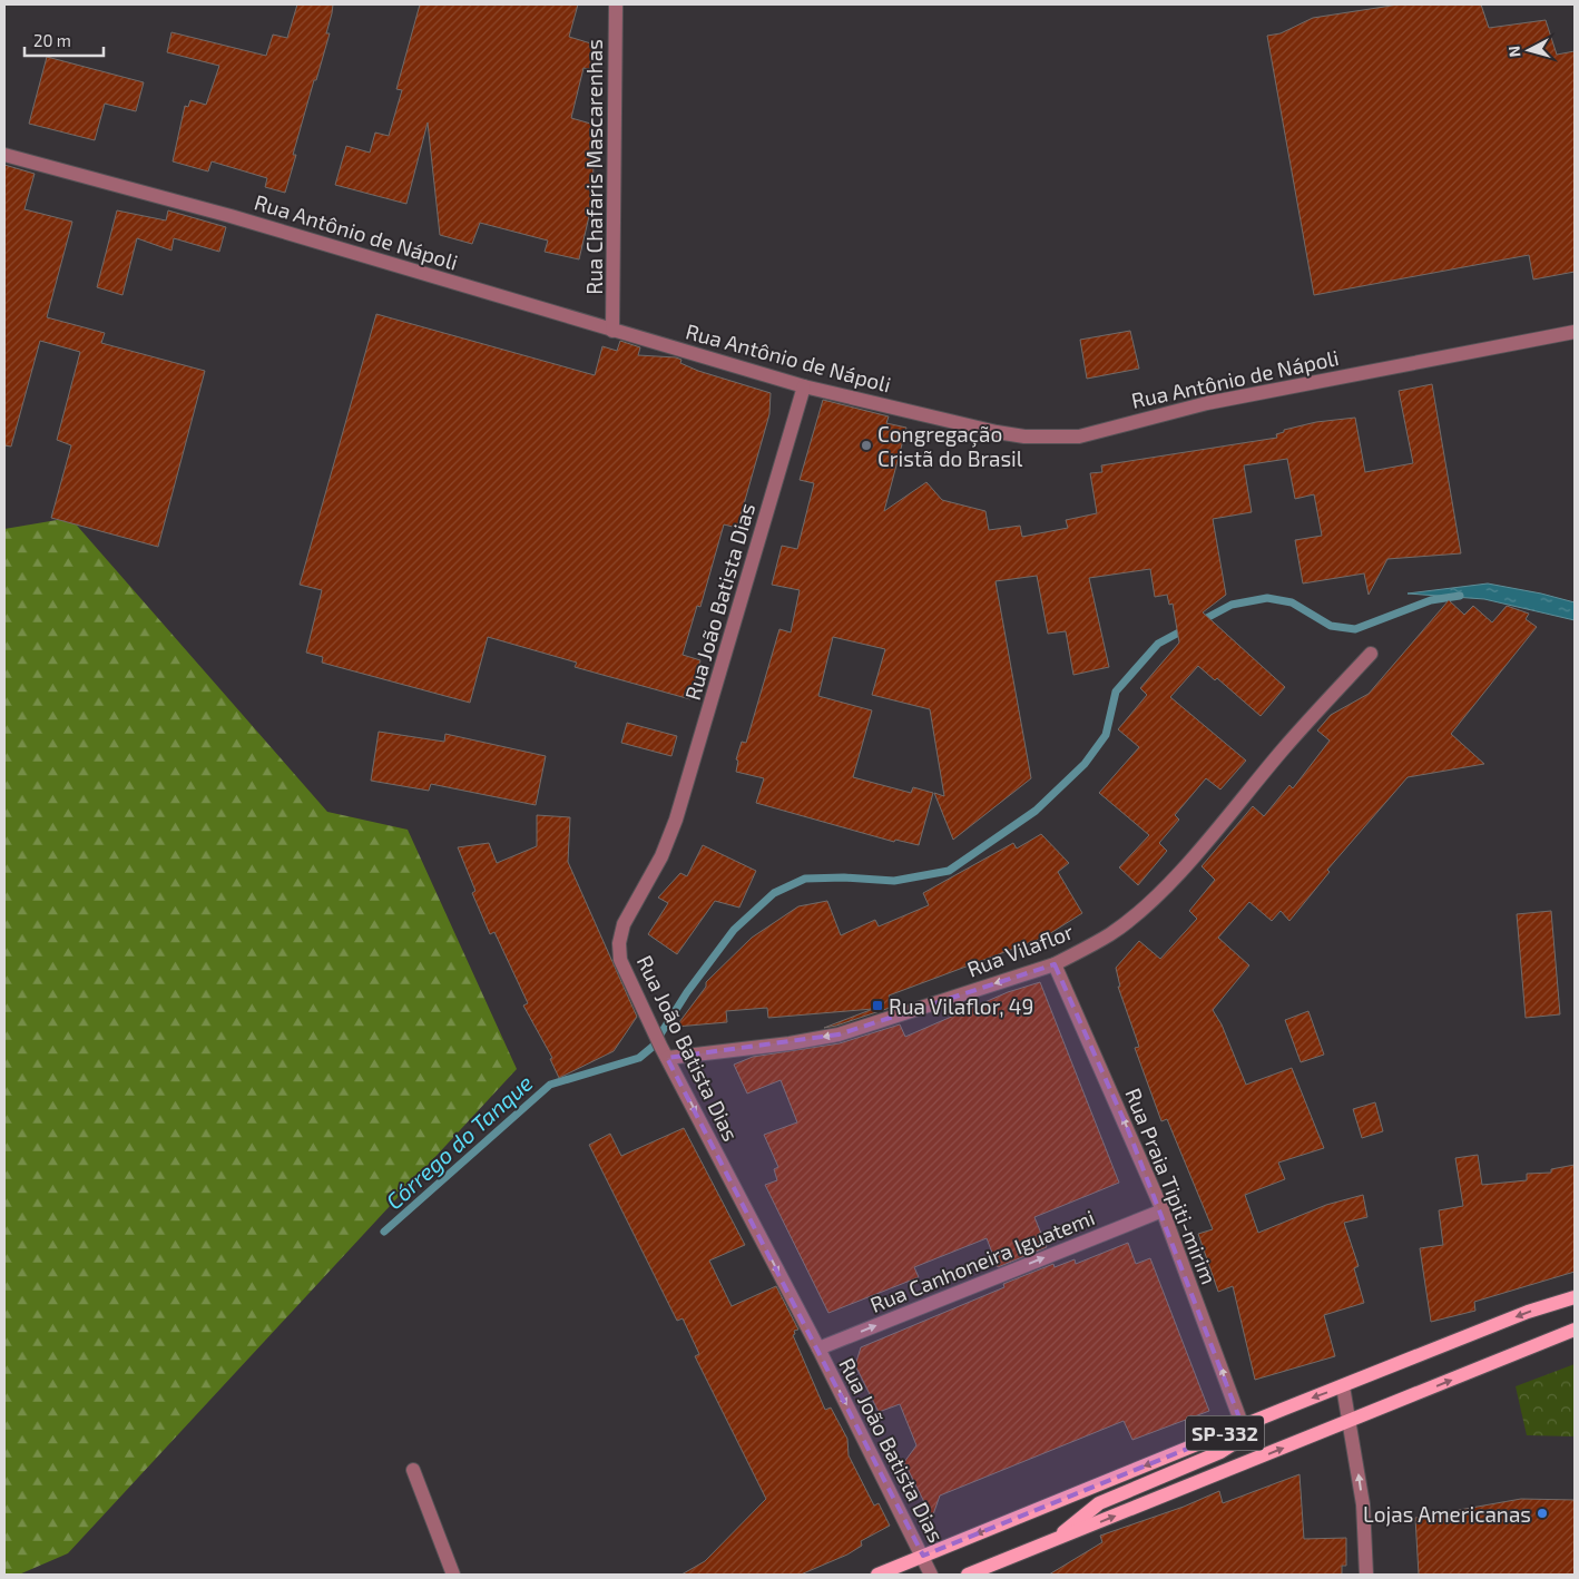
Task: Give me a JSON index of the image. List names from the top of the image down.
{
  "streets": {
    "main road": ["SP-332"],
    "street": [
      "Rua Chafaris Mascarenhas",
      "Rua Antônio de Nápoli",
      "Rua João Batista Dias",
      "Rua Vilaflor",
      "Rua Praia Tipiti-mirim",
      "Rua Canhoneira Iguatemi"
    ]
  },
  "crossings": [
    ["Rua Chafaris Mascarenhas", "Rua Antônio de Nápoli"],
    ["Rua Antônio de Nápoli", "Rua João Batista Dias"],
    ["Rua João Batista Dias", "Rua Vilaflor"],
    ["Rua João Batista Dias", "Rua Canhoneira Iguatemi"],
    ["Rua João Batista Dias", "SP-332"],
    ["Rua Vilaflor", "Rua Praia Tipiti-mirim"],
    ["Rua Praia Tipiti-mirim", "Rua Canhoneira Iguatemi"],
    ["Rua Praia Tipiti-mirim", "SP-332"]
  ],
  "one_way": [
    "Rua João Batista Dias",
    "Rua Vilaflor",
    "Rua Praia Tipiti-mirim",
    "Rua Canhoneira Iguatemi"
  ],
  "water": ["Córrego do Tanque"],
  "places": {
    "other": ["Congregação Cristã do Brasil", "Lojas Americanas"],
    "transit": ["Rua Vilaflor, 49"]
  },
  "scale_bar": "20 m",
  "north": "left"
}
